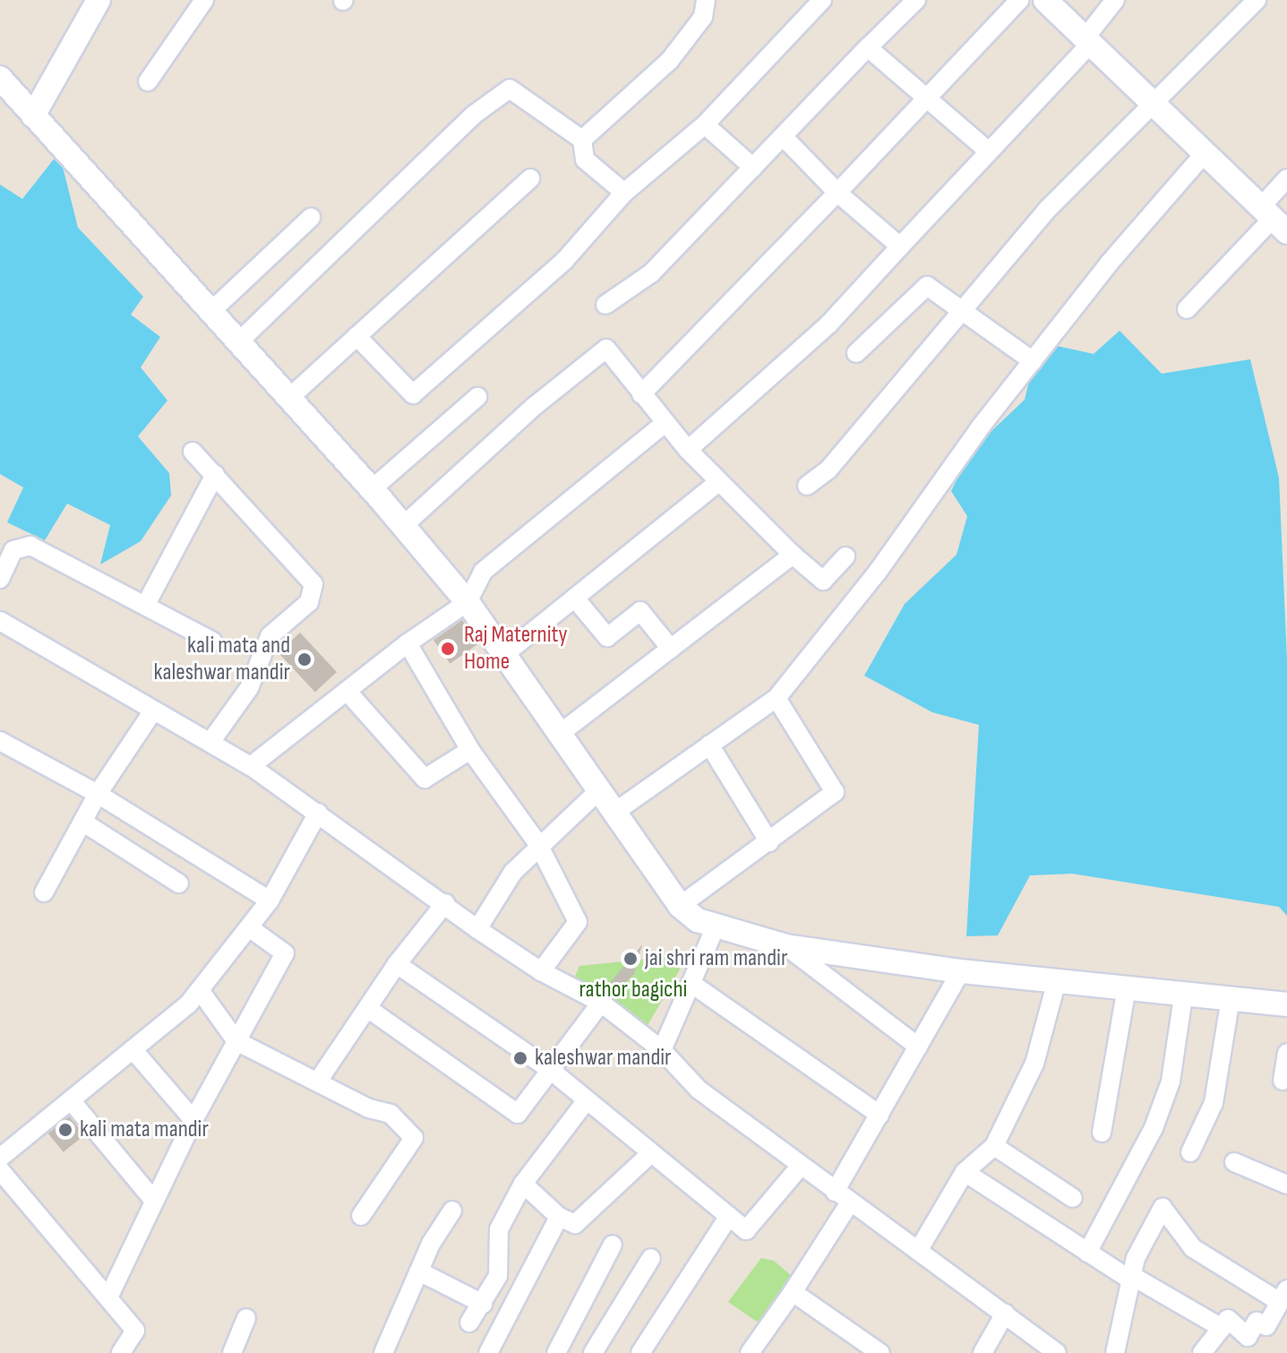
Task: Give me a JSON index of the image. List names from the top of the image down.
{
  "parks": ["rathor bagichi"],
  "places": [
    "Raj Maternity Home",
    "kali mata and kaleshwar mandir",
    "jai shri ram mandir",
    "kaleshwar mandir",
    "kali mata mandir"
  ]
}
